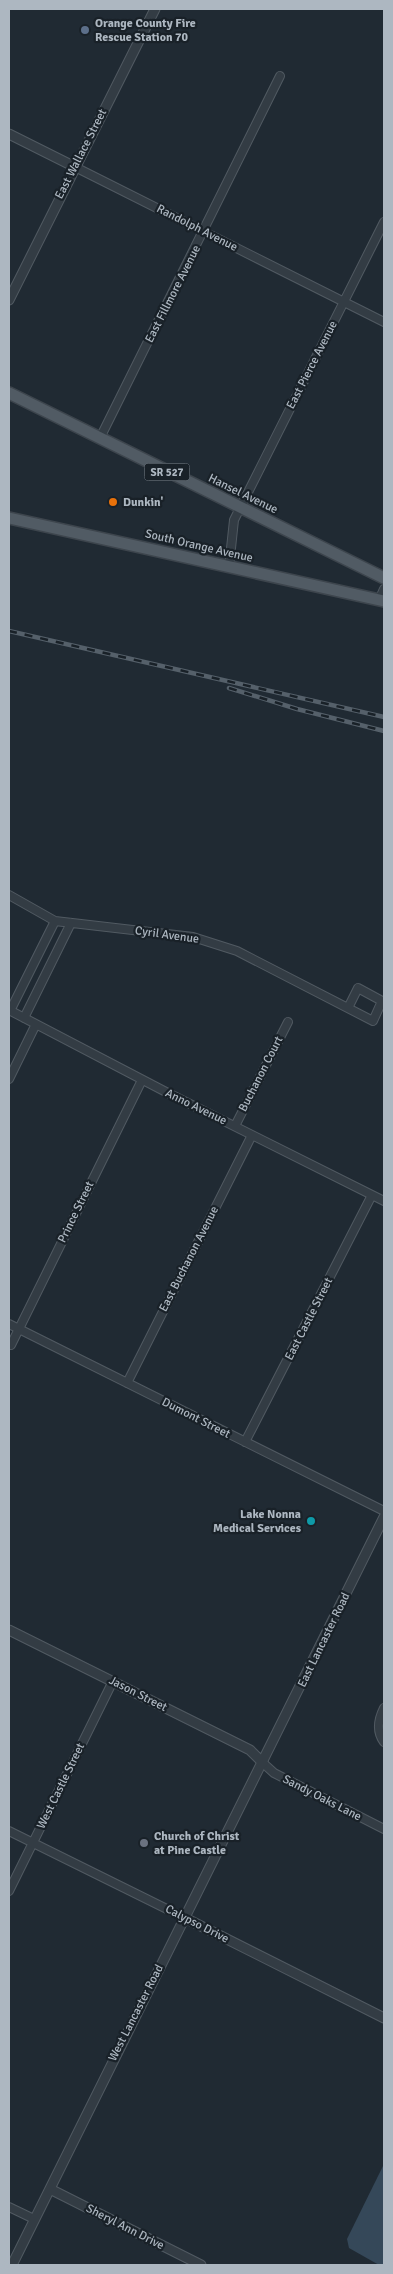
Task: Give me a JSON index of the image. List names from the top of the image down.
{
  "streets": {
    "main road": ["SR 527", "Hansel Avenue", "South Orange Avenue"],
    "street": [
      "East Wallace Street",
      "Randolph Avenue",
      "East Fillmore Avenue",
      "East Pierce Avenue",
      "Cyril Avenue",
      "Buchanon Court",
      "Anno Avenue",
      "Prince Street",
      "East Buchanon Avenue",
      "East Castle Street",
      "Dumont Street",
      "East Lancaster Road",
      "Jason Street",
      "West Castle Street",
      "Sandy Oaks Lane",
      "Calypso Drive",
      "West Lancaster Road",
      "Sheryl Ann Drive"
    ]
  },
  "crossings": [
    ["East Wallace Street", "Randolph Avenue"],
    ["Randolph Avenue", "East Fillmore Avenue"],
    ["Randolph Avenue", "East Pierce Avenue"],
    ["East Fillmore Avenue", "Hansel Avenue"],
    ["East Pierce Avenue", "Hansel Avenue"],
    ["East Pierce Avenue", "South Orange Avenue"],
    ["Buchanon Court", "Anno Avenue"],
    ["Anno Avenue", "Prince Street"],
    ["Anno Avenue", "East Buchanon Avenue"],
    ["Anno Avenue", "East Castle Street"],
    ["Prince Street", "Dumont Street"],
    ["East Buchanon Avenue", "Dumont Street"],
    ["East Castle Street", "Dumont Street"],
    ["East Lancaster Road", "Jason Street"],
    ["East Lancaster Road", "Sandy Oaks Lane"],
    ["East Lancaster Road", "West Lancaster Road"],
    ["Jason Street", "West Castle Street"],
    ["Jason Street", "Sandy Oaks Lane"],
    ["Jason Street", "West Lancaster Road"],
    ["West Castle Street", "Calypso Drive"],
    ["Sandy Oaks Lane", "West Lancaster Road"],
    ["Calypso Drive", "West Lancaster Road"],
    ["West Lancaster Road", "Sheryl Ann Drive"]
  ],
  "places": [
    "Orange County Fire Rescue Station 70",
    "Dunkin'",
    "Lake Nonna Medical Services",
    "Church of Christ at Pine Castle"
  ]
}
